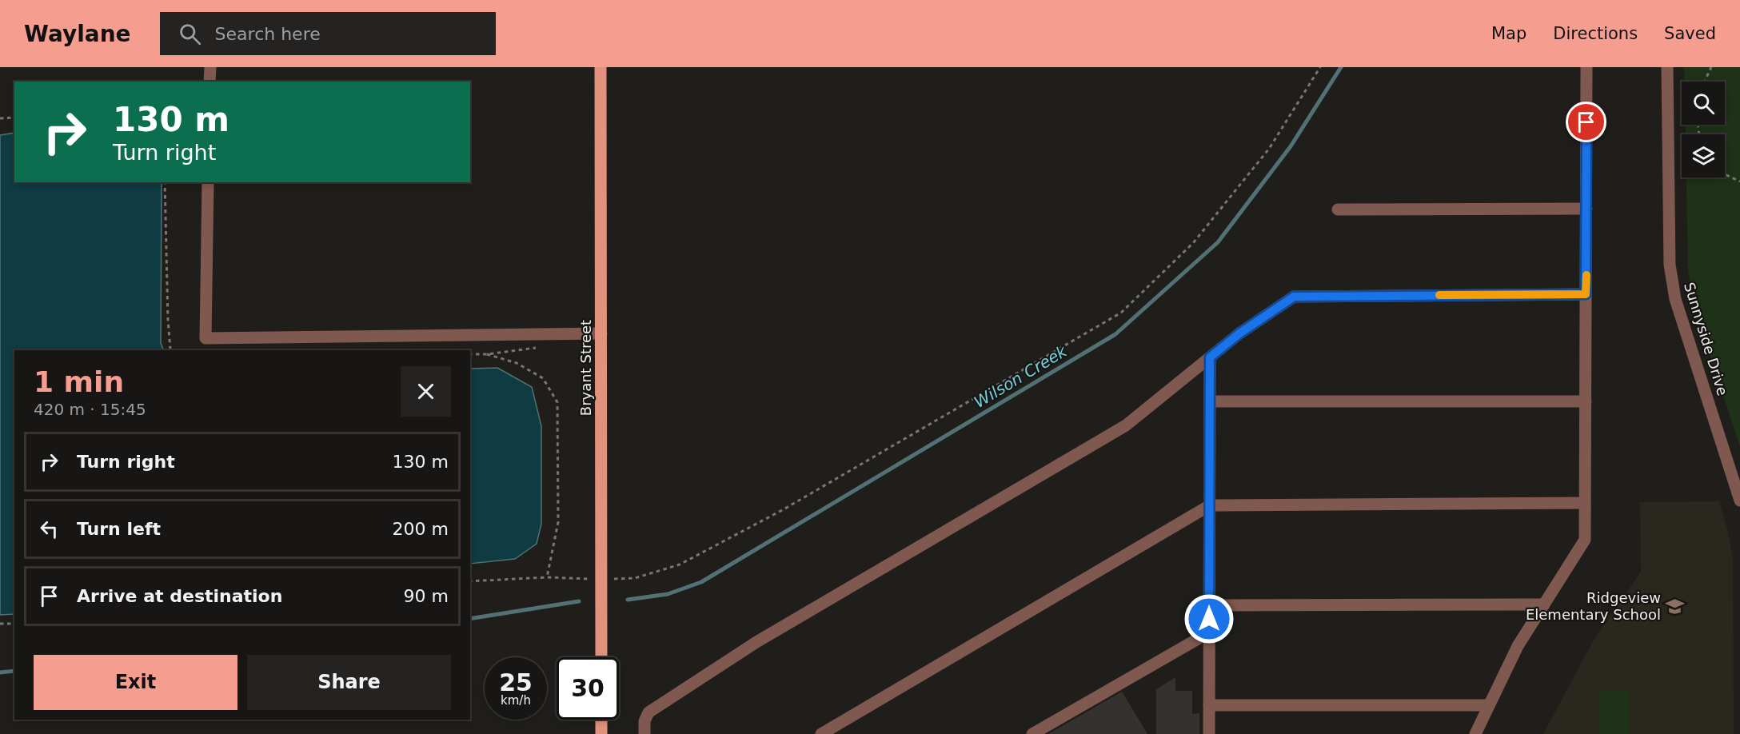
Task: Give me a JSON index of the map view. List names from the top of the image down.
{
  "streets": {
    "main road": ["Bryant Street"],
    "street": ["Sunnyside Drive"]
  },
  "water": ["Wilson Creek"],
  "places": {
    "school or university": ["Ridgeview Elementary School"]
  },
  "page": {
    "header": "Waylane",
    "search": "Search here",
    "nav": ["Map", "Directions", "Saved"],
    "turn": ["130 m", "Turn right"],
    "heading": ["1 min", "420 m · 15:45"],
    "list": [
      {
        "name": "Turn right",
        "value": "130 m"
      },
      {
        "name": "Turn left",
        "value": "200 m"
      },
      {
        "name": "Arrive at destination",
        "value": "90 m"
      }
    ],
    "buttons": ["Exit", "Share"],
    "speed": "25 km/h",
    "limit": "30"
  }
}
